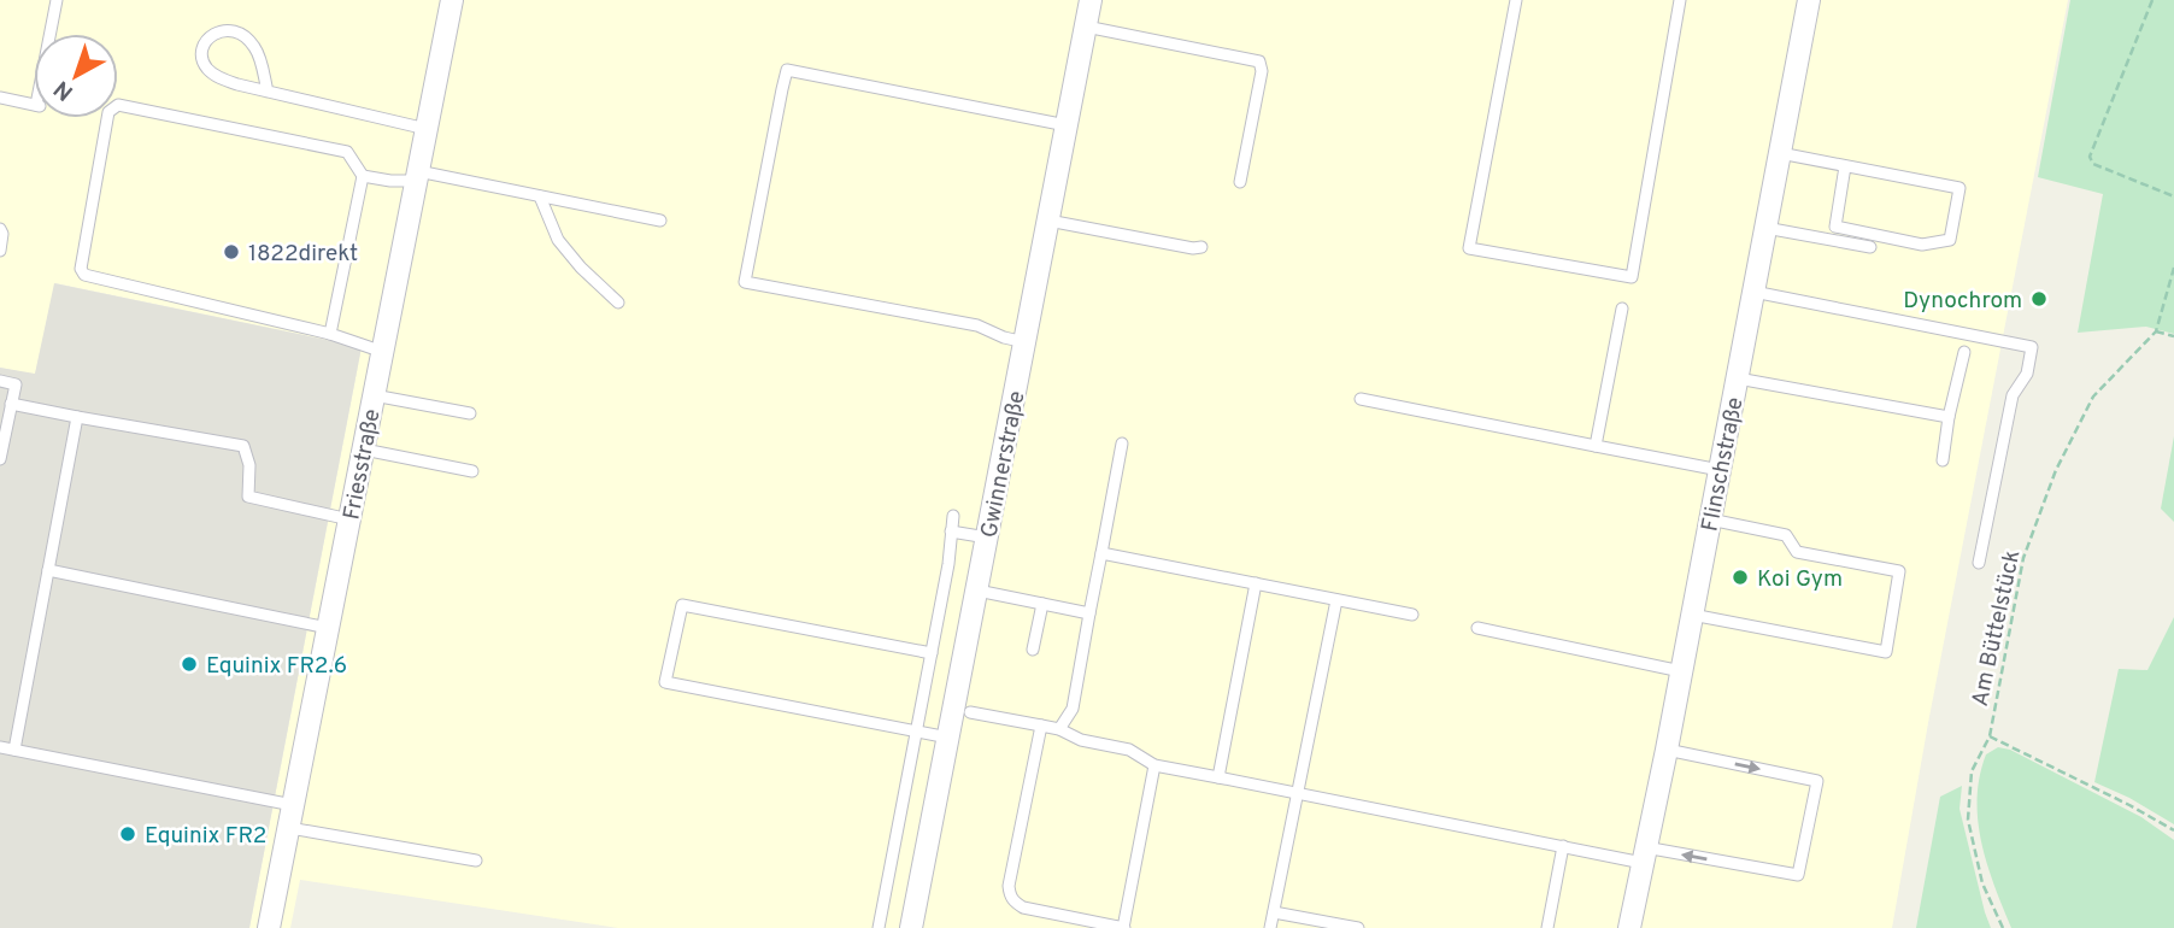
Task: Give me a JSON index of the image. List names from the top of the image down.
{
  "streets": {
    "street": ["Friesstraße", "Gwinnerstraße", "Flinschstraße"],
    "path": ["Am Büttelstück"]
  },
  "places": [
    "1822direkt",
    "Dynochrom",
    "Koi Gym",
    "Equinix FR2.6",
    "Equinix FR2"
  ],
  "north": "bottom left"
}
